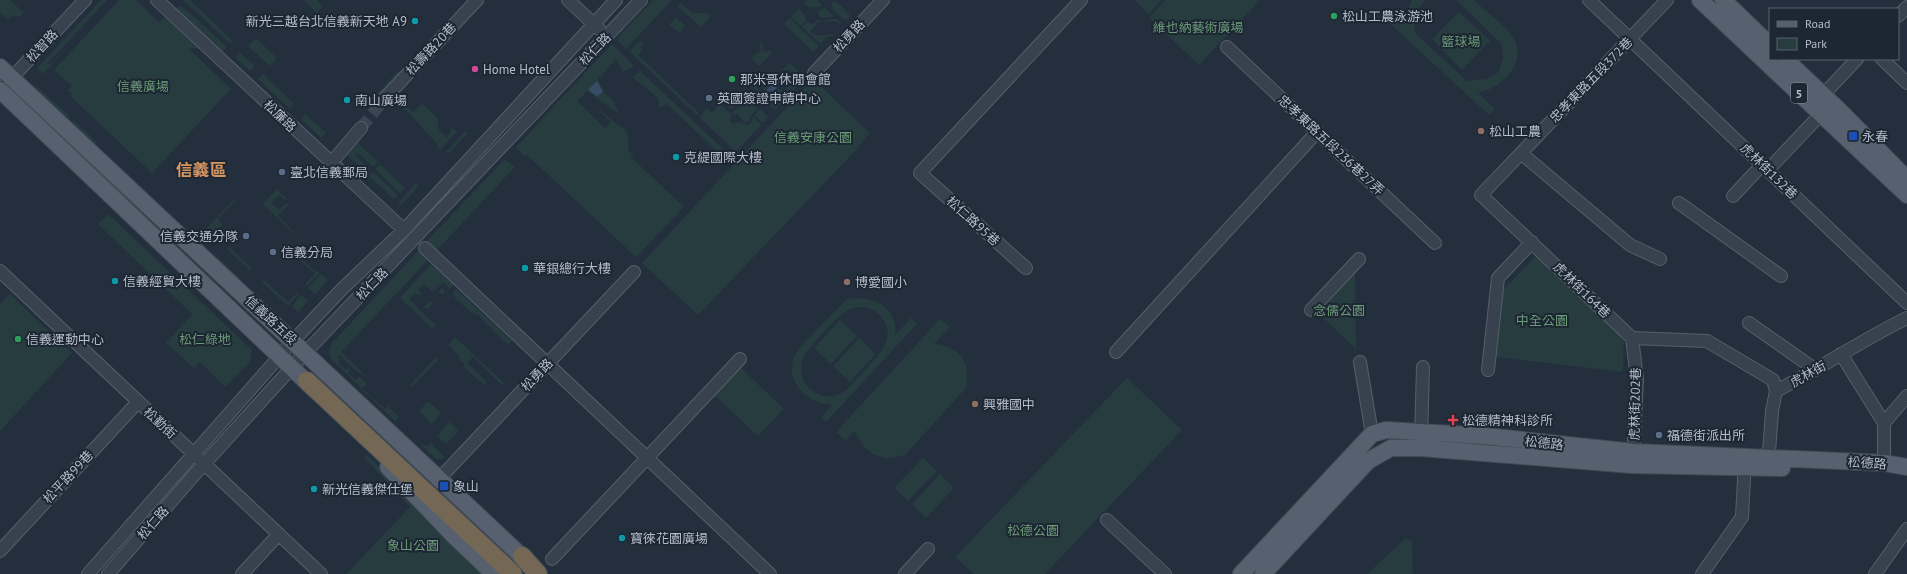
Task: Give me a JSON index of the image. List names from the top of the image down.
{
  "streets": {
    "main road": ["5", "信義路五段", "松德路"],
    "street": [
      "松勇路",
      "松智路",
      "松壽路20巷",
      "松仁路",
      "忠孝東路五段372巷",
      "松廉路",
      "忠孝東路五段236巷27弄",
      "虎林街132巷",
      "松仁路95巷",
      "虎林街164巷",
      "虎林街",
      "虎林街202巷",
      "松勤街",
      "松平路99巷"
    ]
  },
  "crossings": [
    ["松勇路", "信義路五段"],
    ["松智路", "信義路五段"],
    ["松仁路", "松廉路"],
    ["松仁路", "信義路五段"],
    ["松仁路", "松勤街"],
    ["忠孝東路五段372巷", "虎林街132巷"],
    ["忠孝東路五段372巷", "虎林街164巷"],
    ["虎林街164巷", "虎林街202巷"],
    ["虎林街", "松德路"],
    ["虎林街202巷", "松德路"],
    ["松勤街", "松平路99巷"]
  ],
  "districts": ["信義區"],
  "parks": [
    "維也納藝術廣場",
    "籃球場",
    "信義廣場",
    "信義安康公園",
    "念儒公園",
    "中全公園",
    "松仁綠地",
    "松德公園",
    "象山公園"
  ],
  "places": {
    "other": [
      "松山工農泳游池",
      "新光三越台北信義新天地 A9",
      "Home Hotel",
      "那米哥休閒會館",
      "英國簽證申請中心",
      "南山廣場",
      "松山工農",
      "克緹國際大樓",
      "臺北信義郵局",
      "信義交通分隊",
      "信義分局",
      "華銀總行大樓",
      "信義經貿大樓",
      "博愛國小",
      "信義運動中心",
      "興雅國中",
      "福德街派出所",
      "新光信義傑仕堡",
      "寶徠花園廣場"
    ],
    "transit": ["永春", "象山"],
    "health": ["松德精神科診所"]
  },
  "legend": ["Road", "Park"]
}
